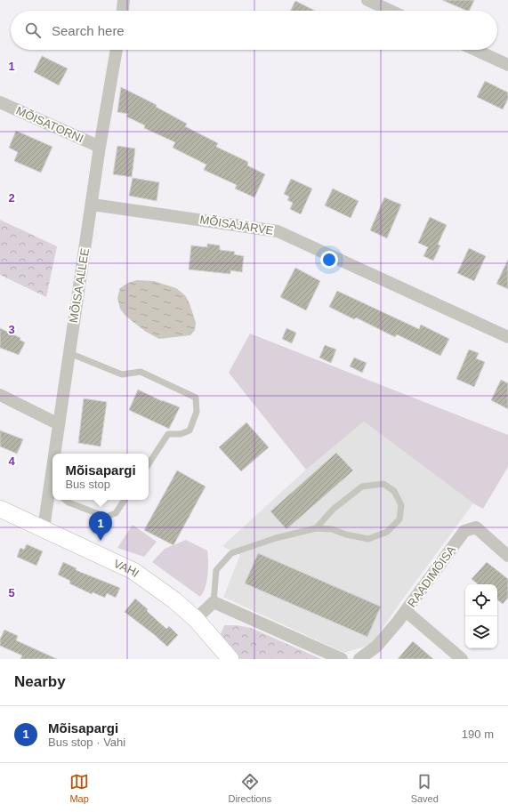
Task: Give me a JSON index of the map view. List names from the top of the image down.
{
  "streets": {
    "street": [
      "MÕISATORNI",
      "MÕISAJÄRVE",
      "MÕISA ALLEE",
      "VAHI",
      "RAADIMÕISA"
    ]
  },
  "crossings": [
    ["MÕISATORNI", "MÕISA ALLEE"],
    ["MÕISAJÄRVE", "MÕISA ALLEE"],
    ["MÕISA ALLEE", "VAHI"]
  ],
  "page": {
    "search": "Search here",
    "popup": ["Mõisapargi", "Bus stop"],
    "pins": "1",
    "heading": "Nearby",
    "list": [
      {
        "mark": "1",
        "name": "Mõisapargi",
        "note": "Bus stop · Vahi",
        "value": "190 m"
      }
    ],
    "nav": ["Map", "Directions", "Saved"]
  },
  "grid": {
    "rows": [
      "1",
      "2",
      "3",
      "4",
      "5"
    ]
  }
}
